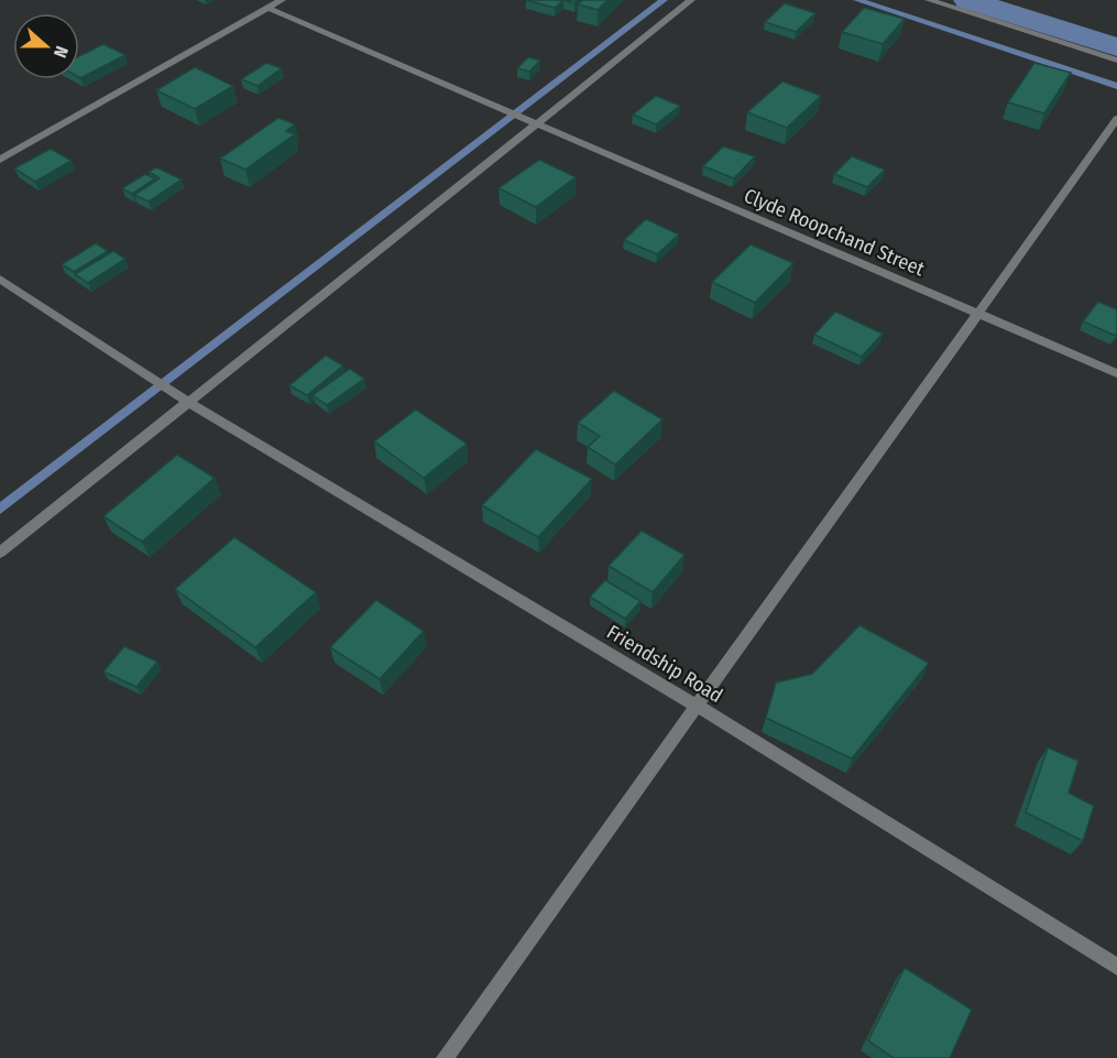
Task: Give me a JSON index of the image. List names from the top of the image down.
{
  "streets": {
    "street": ["Clyde Roopchand Street", "Friendship Road"]
  },
  "north": "right"
}
